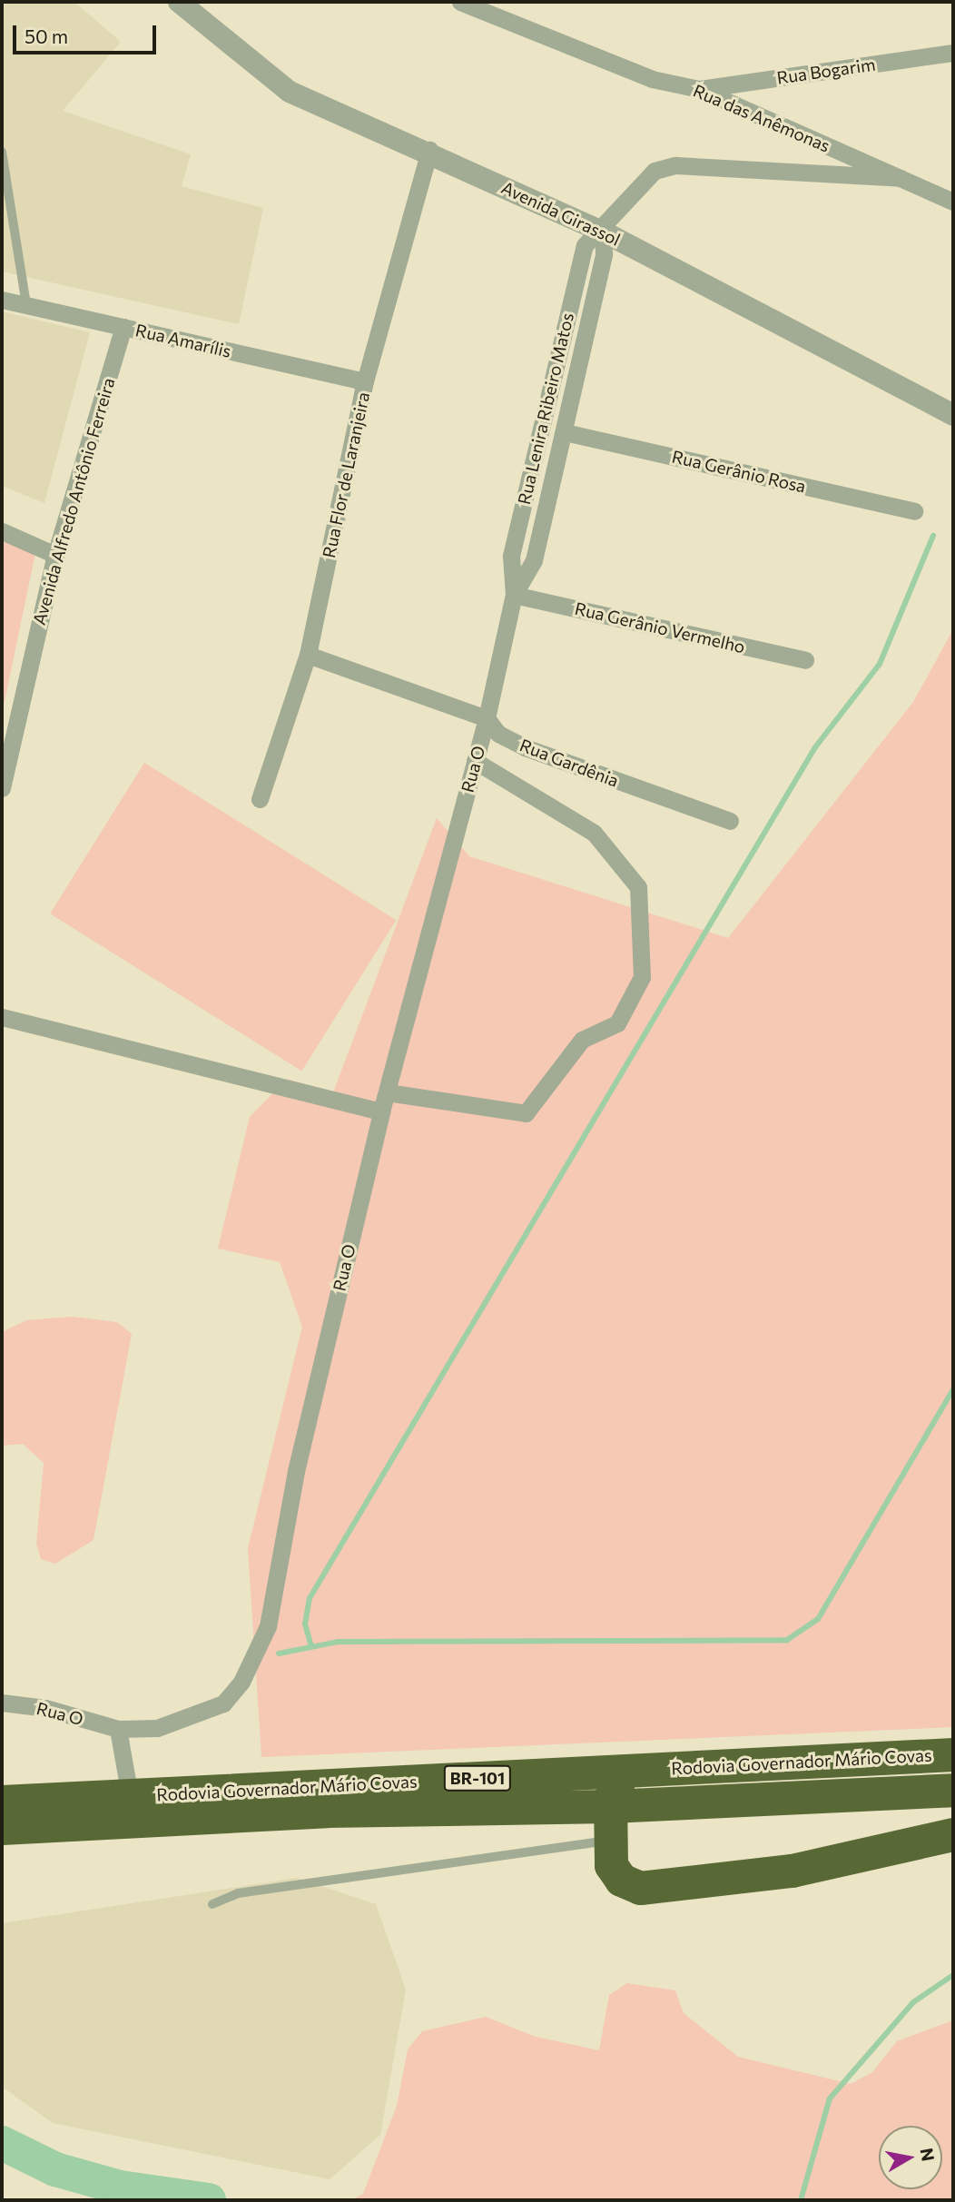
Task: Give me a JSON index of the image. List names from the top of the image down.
{
  "streets": {
    "highway": ["Rodovia Governador Mário Covas", "BR-101"],
    "street": [
      "Rua Bogarim",
      "Rua das Anêmonas",
      "Avenida Girassol",
      "Rua Amarílis",
      "Rua Lenira Ribeiro Matos",
      "Rua Gerânio Rosa",
      "Rua Flor de Laranjeira",
      "Avenida Alfredo Antônio Ferreira",
      "Rua Gerânio Vermelho",
      "Rua Gardênia",
      "Rua O"
    ]
  },
  "crossings": [
    ["Rua Bogarim", "Rua das Anêmonas"],
    ["Rua das Anêmonas", "Rua Lenira Ribeiro Matos"],
    ["Avenida Girassol", "Rua Lenira Ribeiro Matos"],
    ["Avenida Girassol", "Rua Flor de Laranjeira"],
    ["Rua Amarílis", "Rua Flor de Laranjeira"],
    ["Rua Amarílis", "Avenida Alfredo Antônio Ferreira"],
    ["Rua Lenira Ribeiro Matos", "Rua Gerânio Rosa"],
    ["Rua Lenira Ribeiro Matos", "Rua Gerânio Vermelho"],
    ["Rua Lenira Ribeiro Matos", "Rua Gardênia"],
    ["Rua Lenira Ribeiro Matos", "Rua O"],
    ["Rua Flor de Laranjeira", "Rua Gardênia"],
    ["Rua Gardênia", "Rua O"]
  ],
  "scale_bar": "50 m",
  "north": "right"
}
